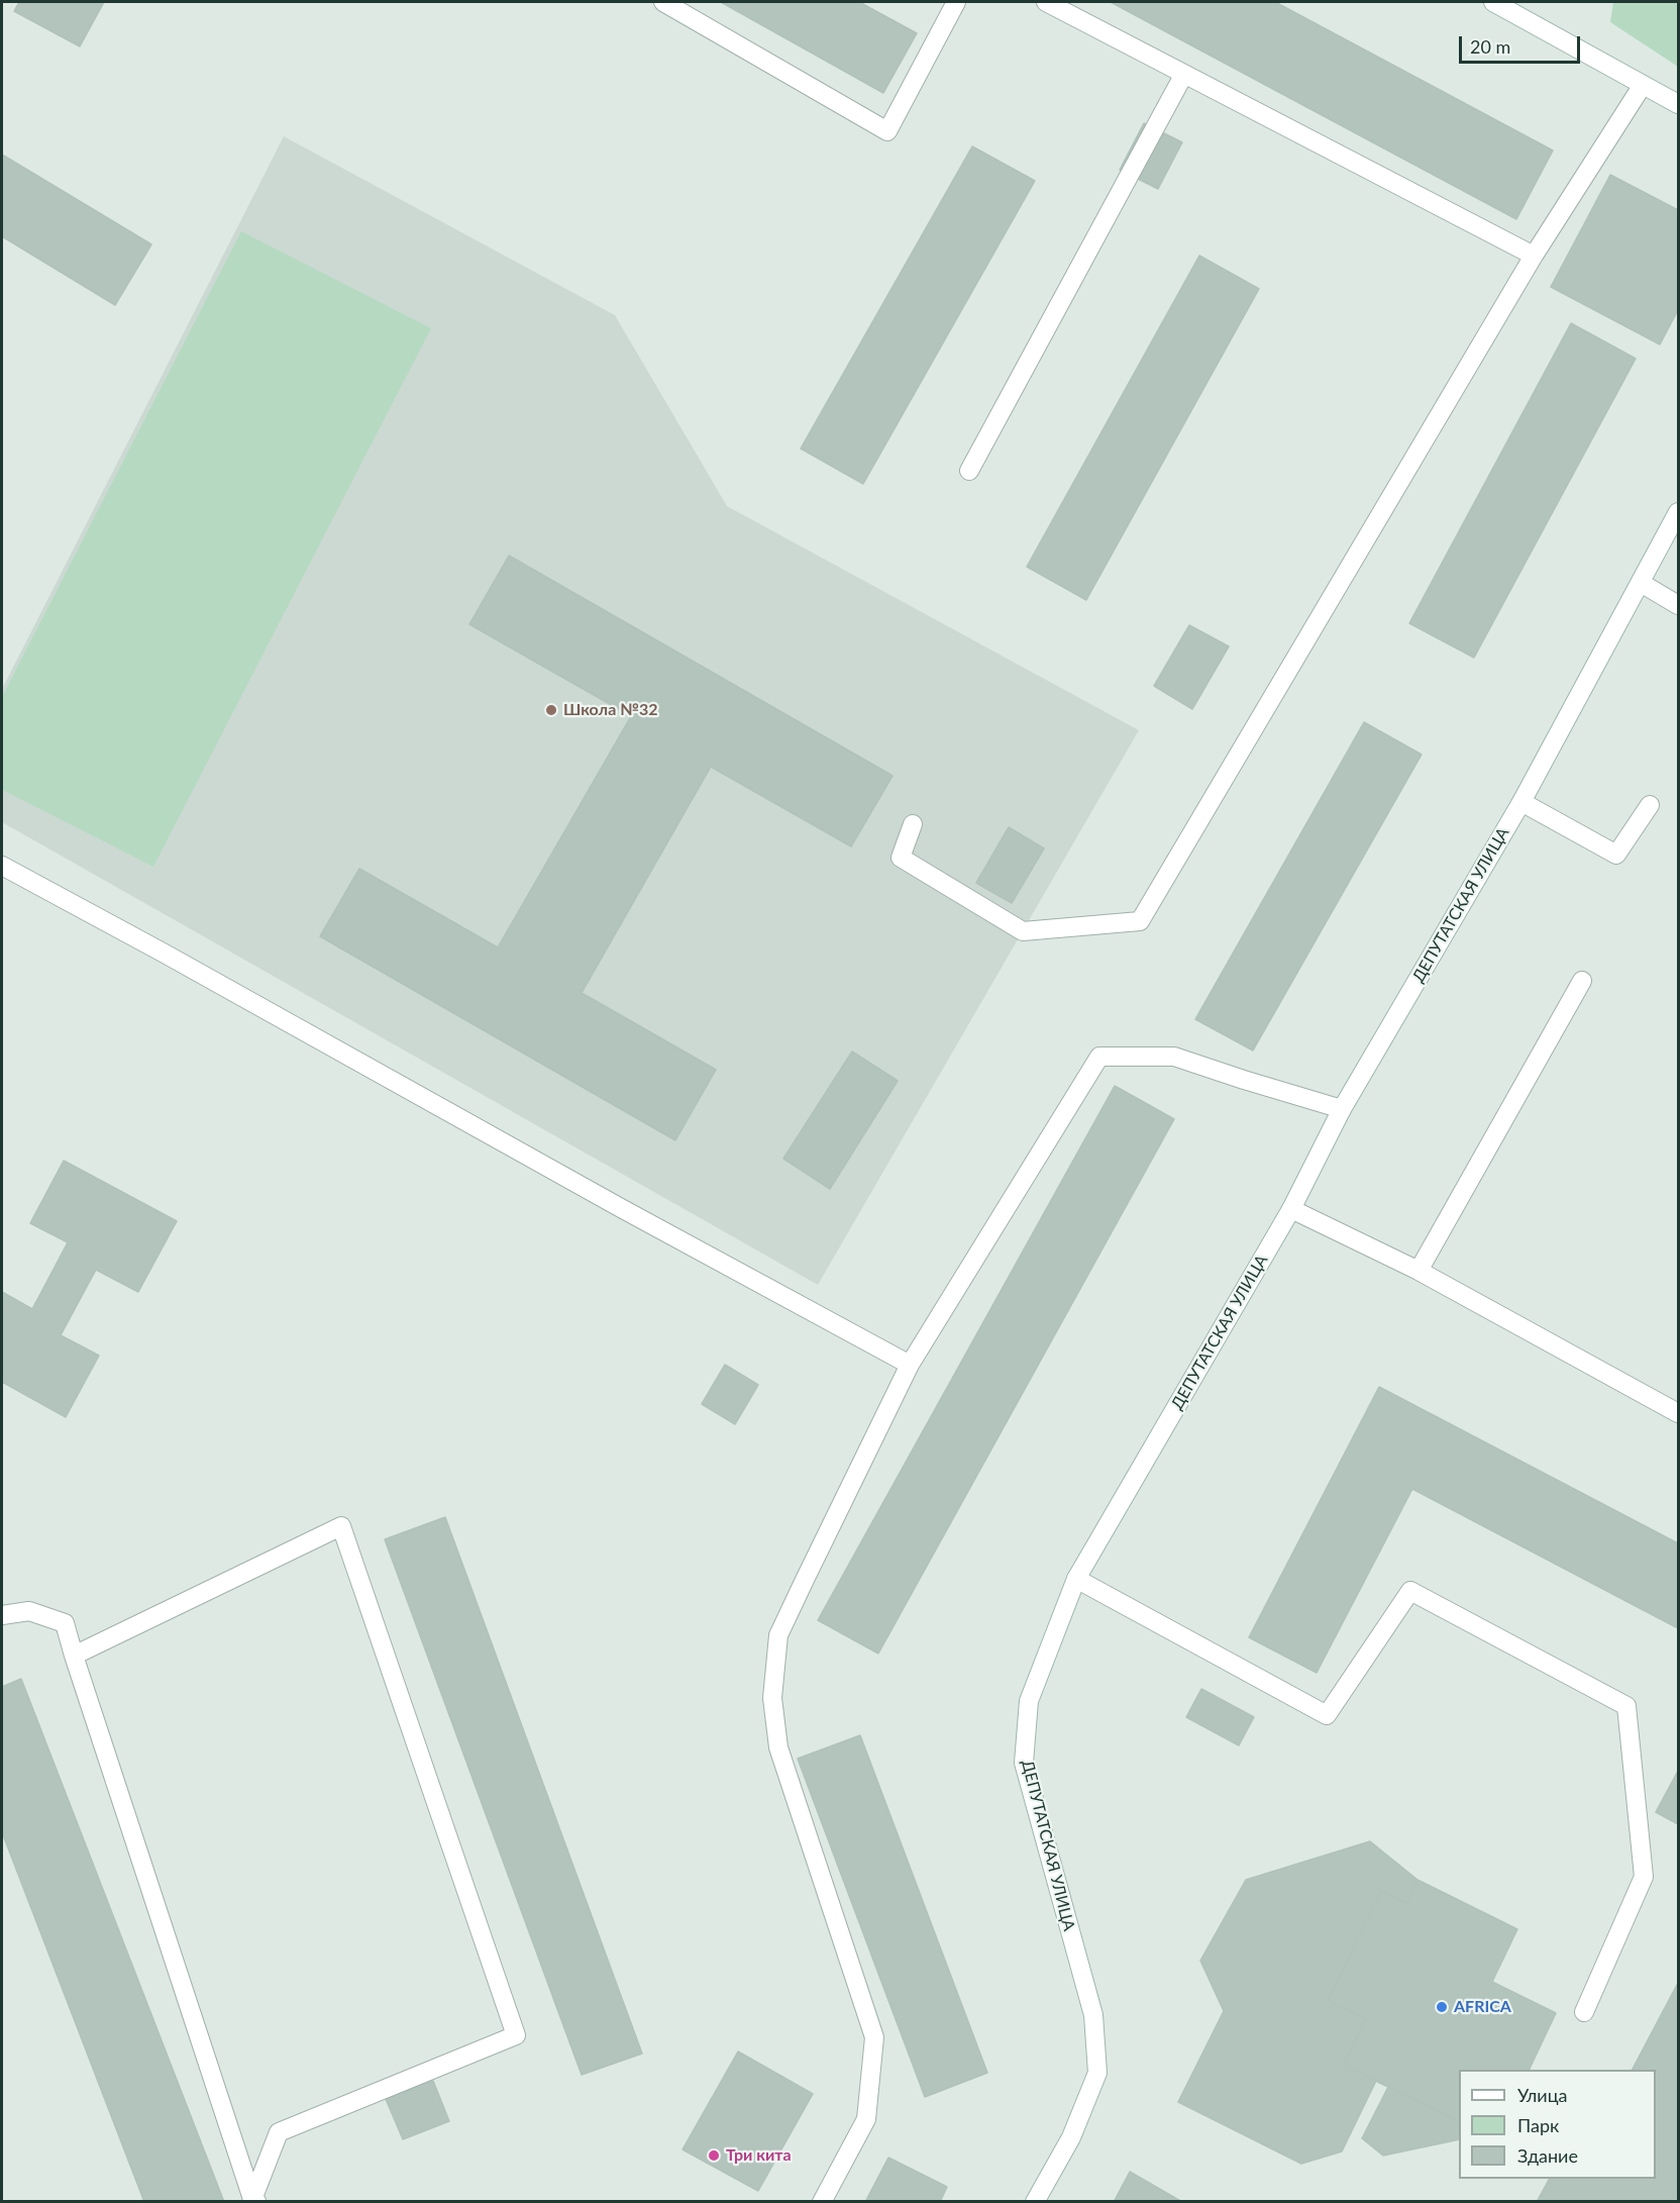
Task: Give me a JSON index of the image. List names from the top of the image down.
{
  "streets": {
    "street": ["ДЕПУТАТСКАЯ УЛИЦА"]
  },
  "places": ["Школа №32", "AFRICA", "Три кита"],
  "legend": ["Улица", "Парк", "Здание"],
  "scale_bar": "20 m"
}
